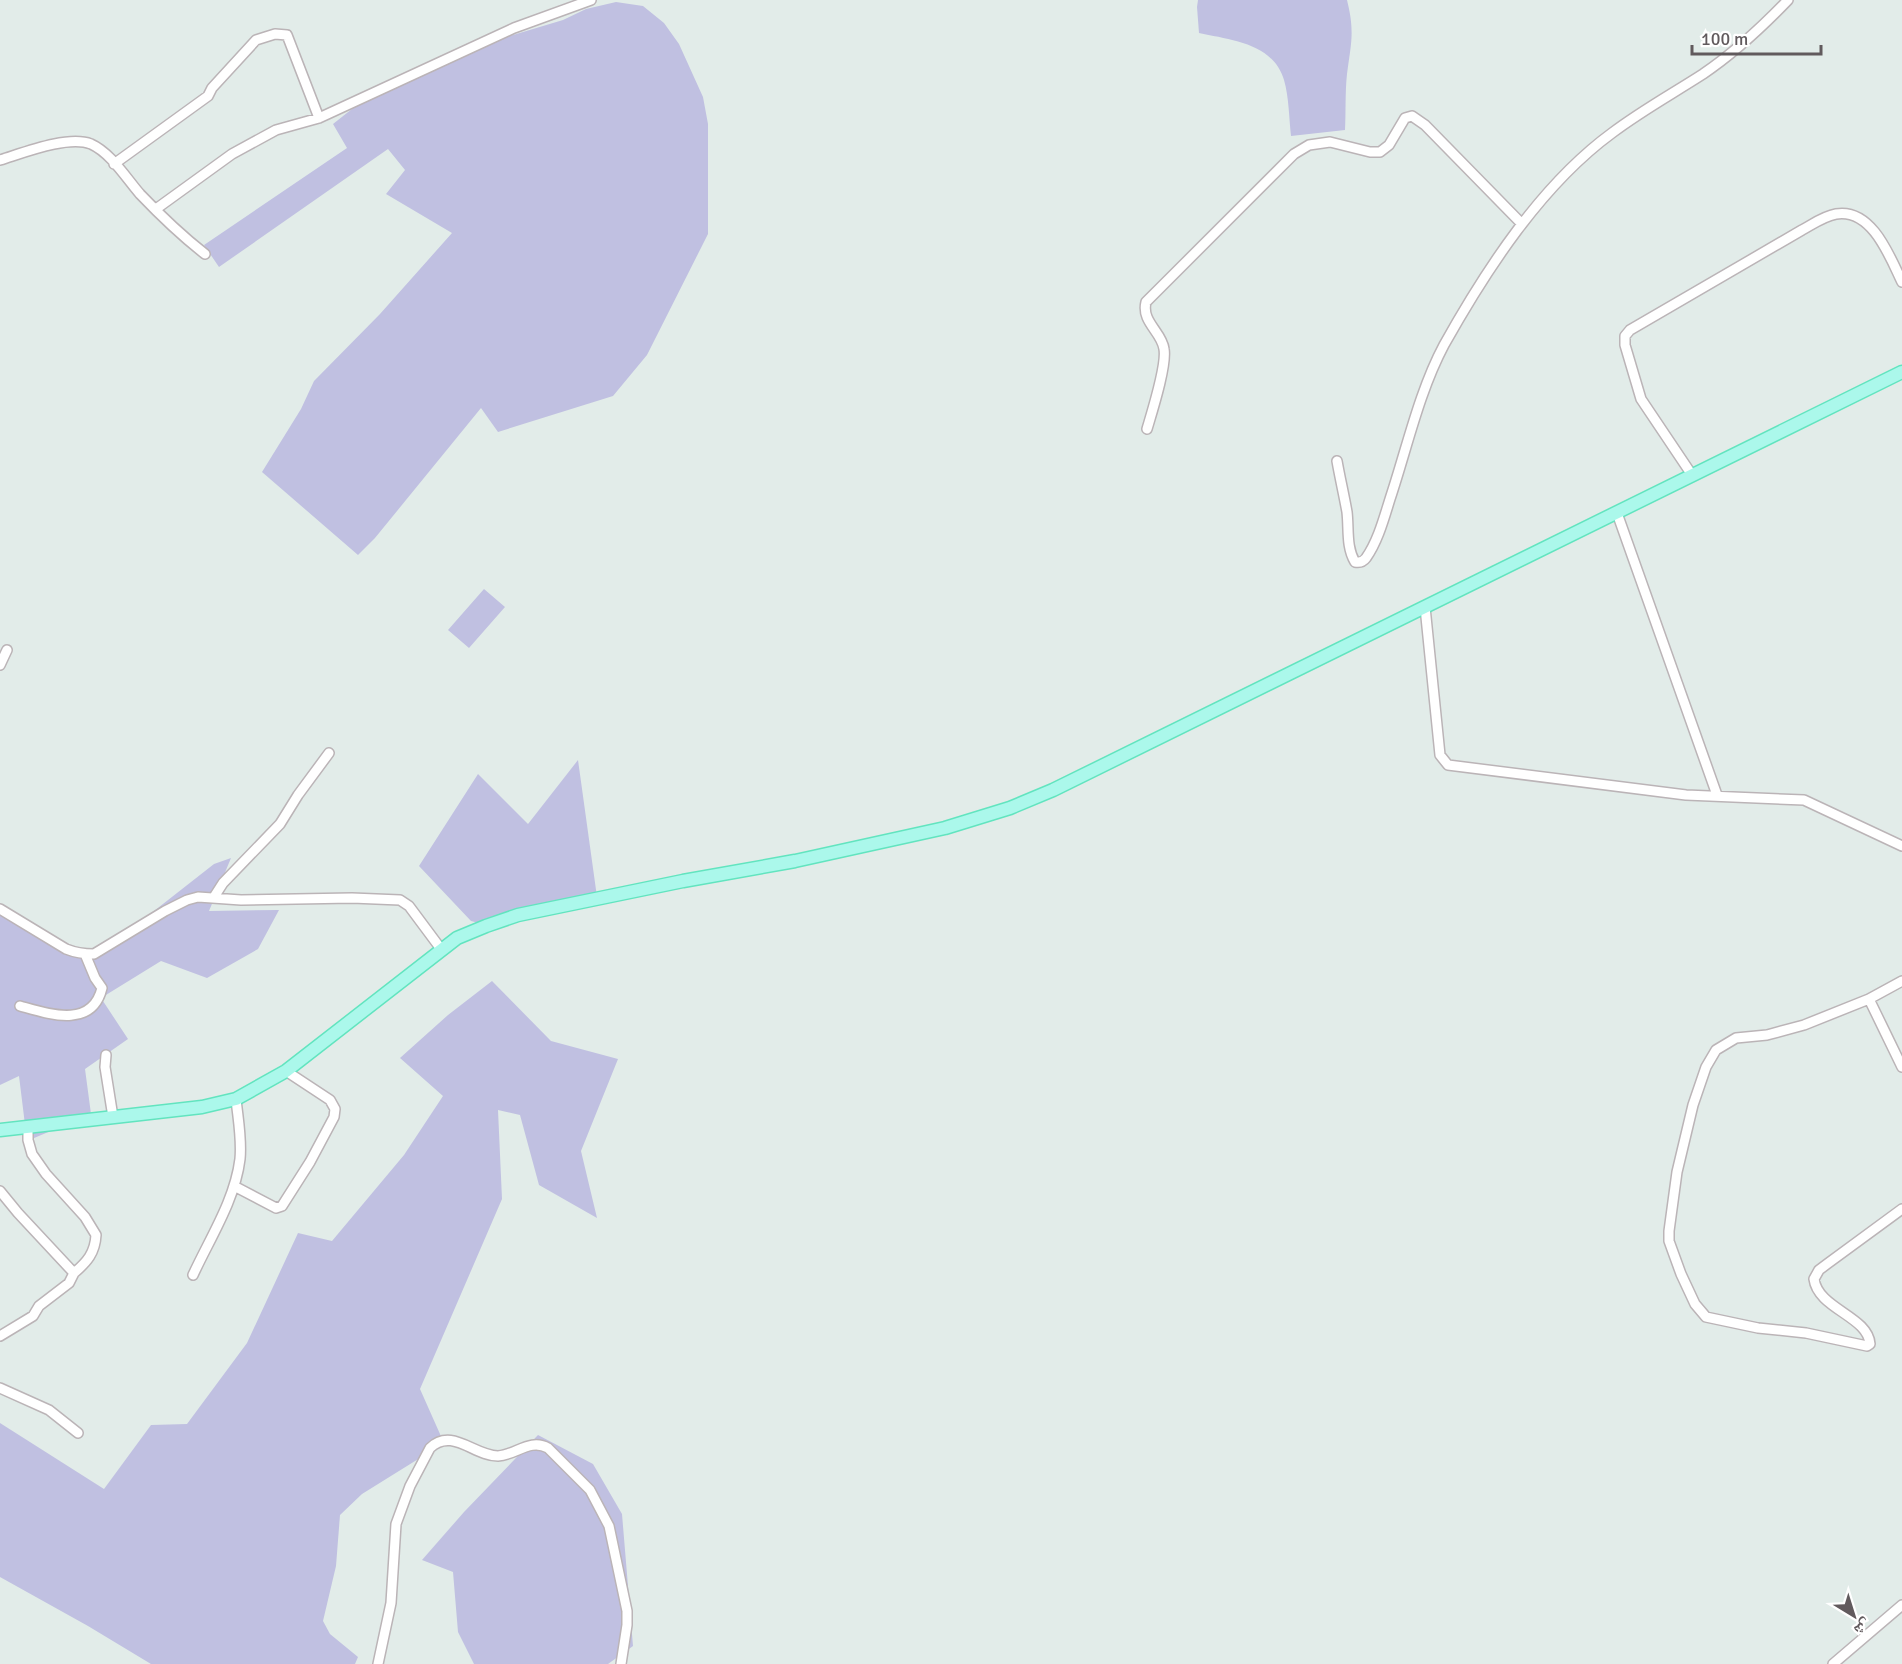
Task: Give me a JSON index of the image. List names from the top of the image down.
{
  "scale_bar": "100 m",
  "north": "bottom right"
}
